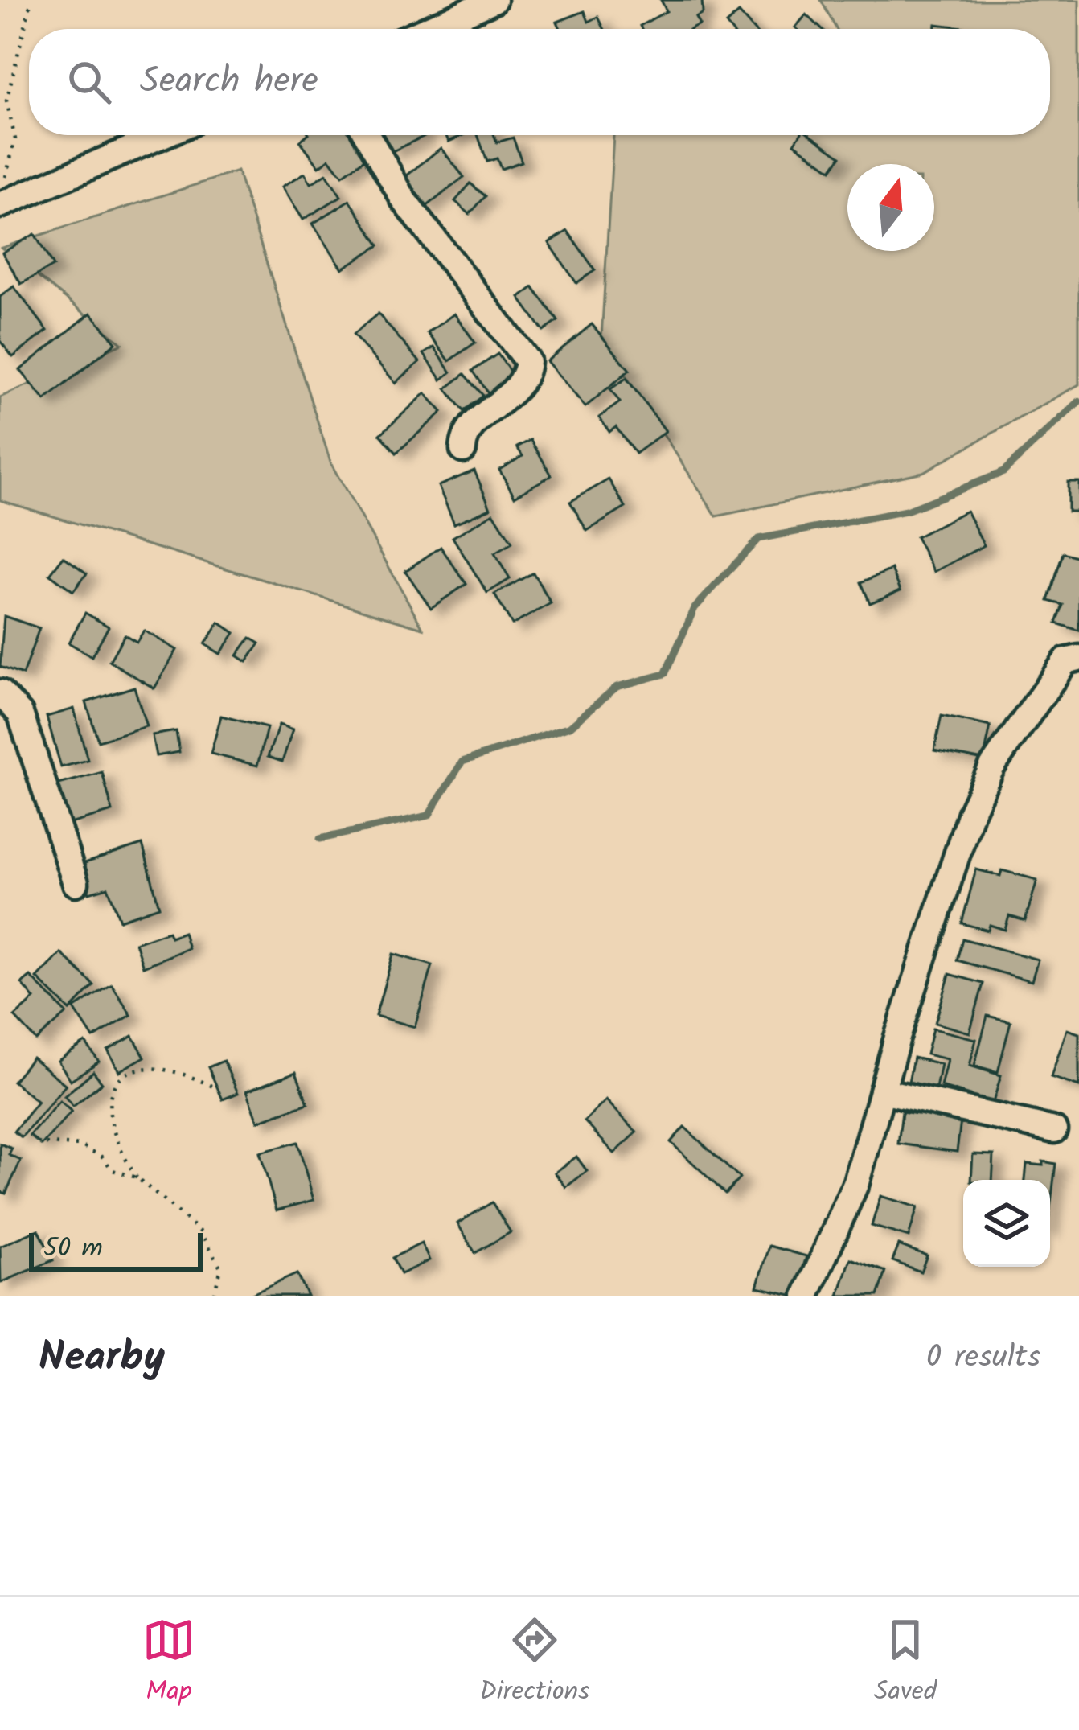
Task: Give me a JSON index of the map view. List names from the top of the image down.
{
  "scale_bar": "50 m",
  "north": "top",
  "page": {
    "search": "Search here",
    "scale": "50 m",
    "heading": ["Nearby", "0 results"],
    "nav": ["Map", "Directions", "Saved"]
  }
}
